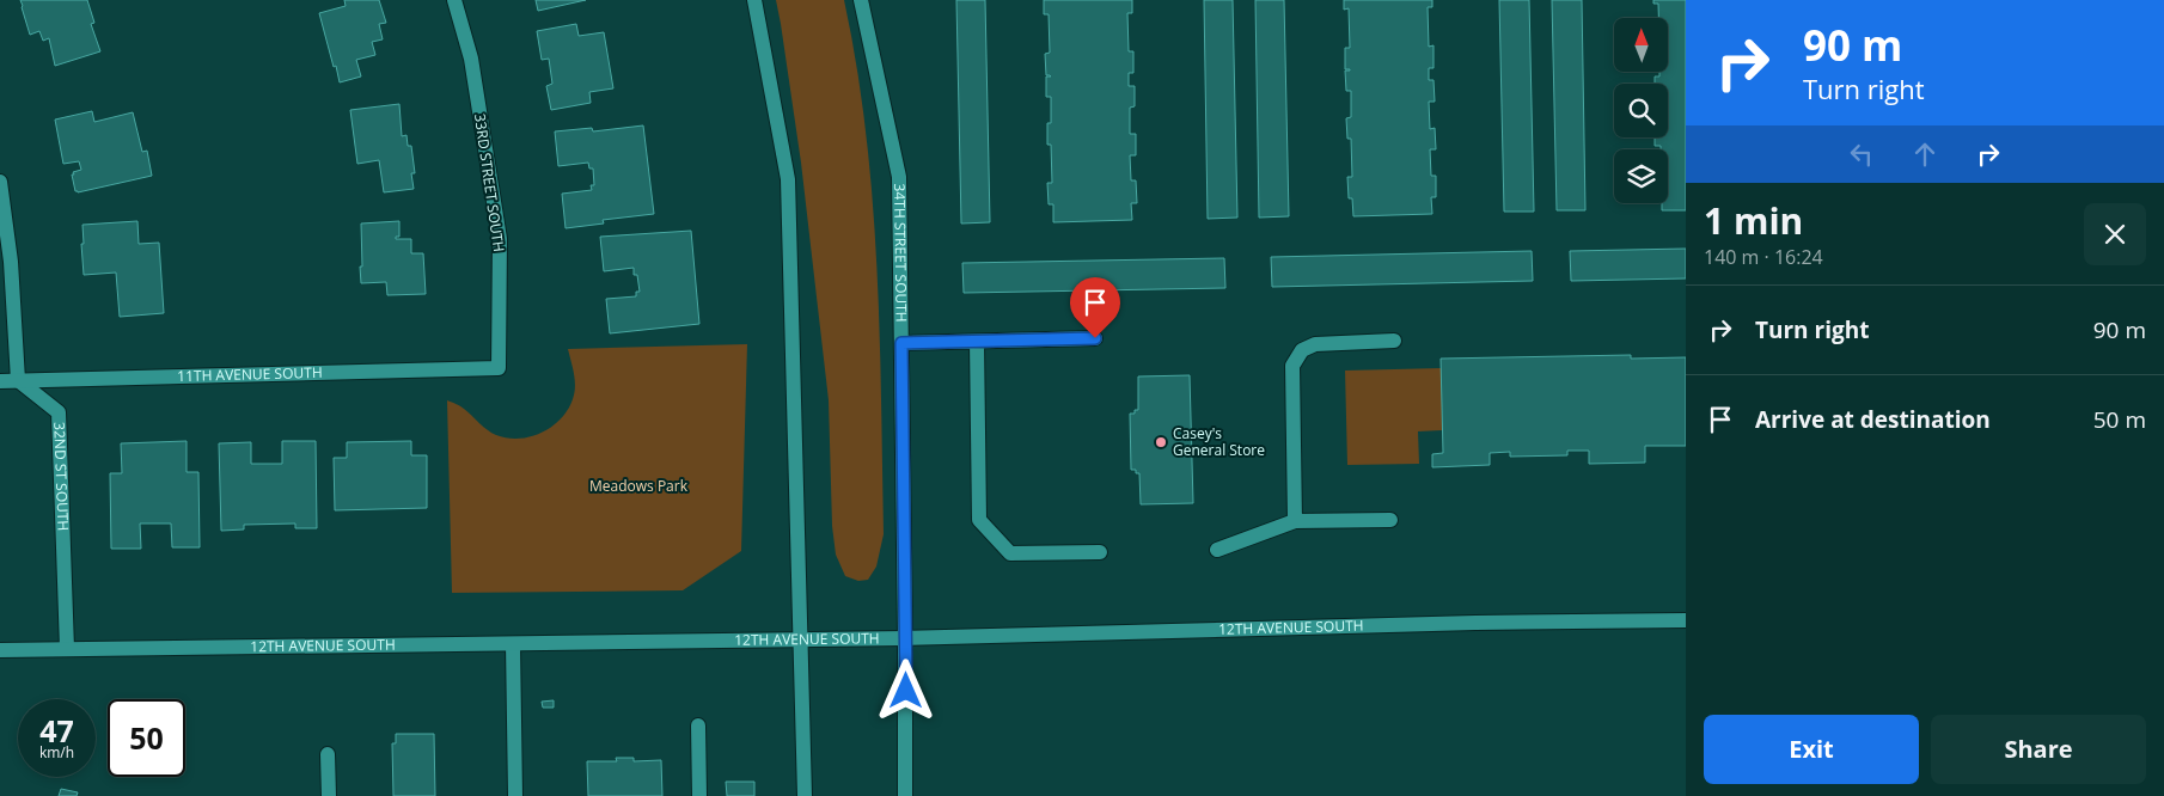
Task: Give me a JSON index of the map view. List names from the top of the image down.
{
  "streets": {
    "street": [
      "33RD STREET SOUTH",
      "34TH STREET SOUTH",
      "11TH AVENUE SOUTH",
      "32ND ST SOUTH",
      "12TH AVENUE SOUTH"
    ]
  },
  "crossings": [
    ["33RD STREET SOUTH", "11TH AVENUE SOUTH"],
    ["34TH STREET SOUTH", "12TH AVENUE SOUTH"],
    ["11TH AVENUE SOUTH", "32ND ST SOUTH"],
    ["32ND ST SOUTH", "12TH AVENUE SOUTH"]
  ],
  "parks": ["Meadows Park"],
  "places": ["Casey's General Store"],
  "north": "top",
  "page": {
    "turn": ["90 m", "Turn right"],
    "heading": ["1 min", "140 m · 16:24"],
    "list": [
      {
        "name": "Turn right",
        "value": "90 m"
      },
      {
        "name": "Arrive at destination",
        "value": "50 m"
      }
    ],
    "speed": "47 km/h",
    "limit": "50",
    "buttons": ["Exit", "Share"]
  }
}
